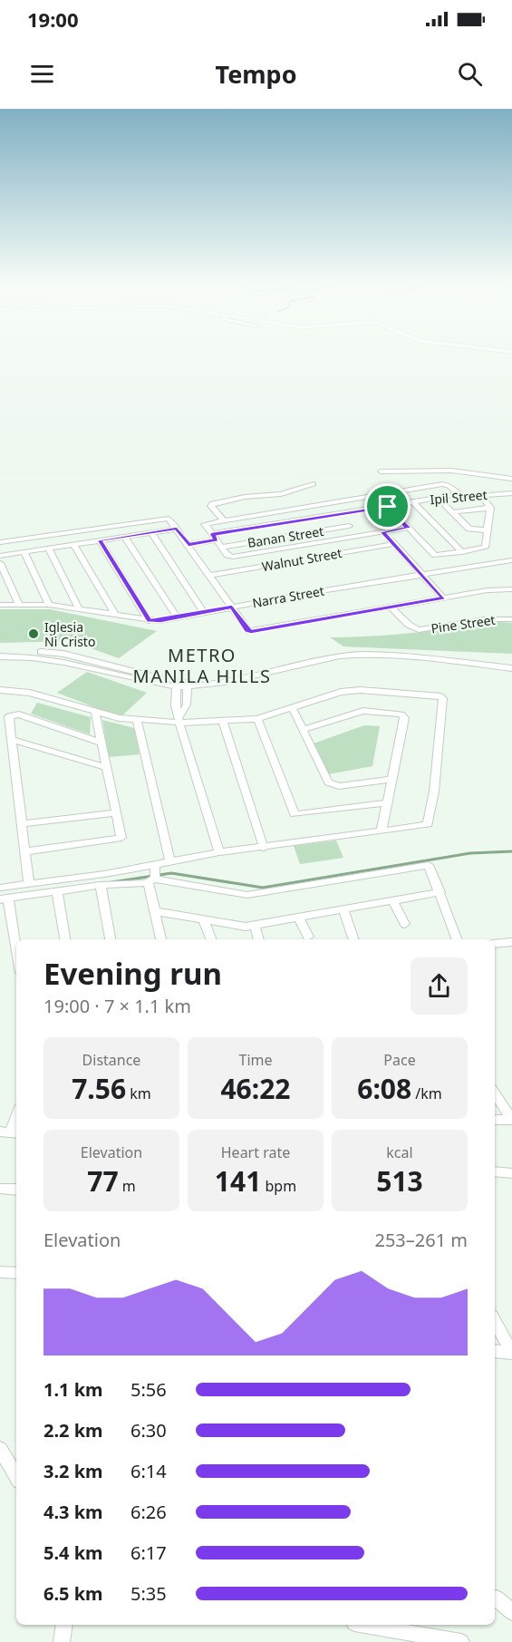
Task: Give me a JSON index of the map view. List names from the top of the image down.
{
  "streets": {
    "street": [
      "Ipil Street",
      "Banan Street",
      "Walnut Street",
      "Narra Street",
      "Pine Street"
    ]
  },
  "districts": ["METRO MANILA HILLS"],
  "places": ["Iglesia Ni Cristo"],
  "page": {
    "status": "19:00",
    "header": "Tempo",
    "heading": ["Evening run", "19:00 · 7 × 1.1 km"],
    "stats": [
      ["Distance", "7.56 km"],
      ["Time", "46:22"],
      ["Pace", "6:08 /km"],
      ["Elevation", "77 m"],
      ["Heart rate", "141 bpm"],
      ["kcal", "513"]
    ],
    "chart": ["Elevation", "253–261 m"],
    "list": [
      {
        "name": "1.1 km",
        "note": "5:56"
      },
      {
        "name": "2.2 km",
        "note": "6:30"
      },
      {
        "name": "3.2 km",
        "note": "6:14"
      },
      {
        "name": "4.3 km",
        "note": "6:26"
      },
      {
        "name": "5.4 km",
        "note": "6:17"
      },
      {
        "name": "6.5 km",
        "note": "5:35"
      }
    ]
  }
}
